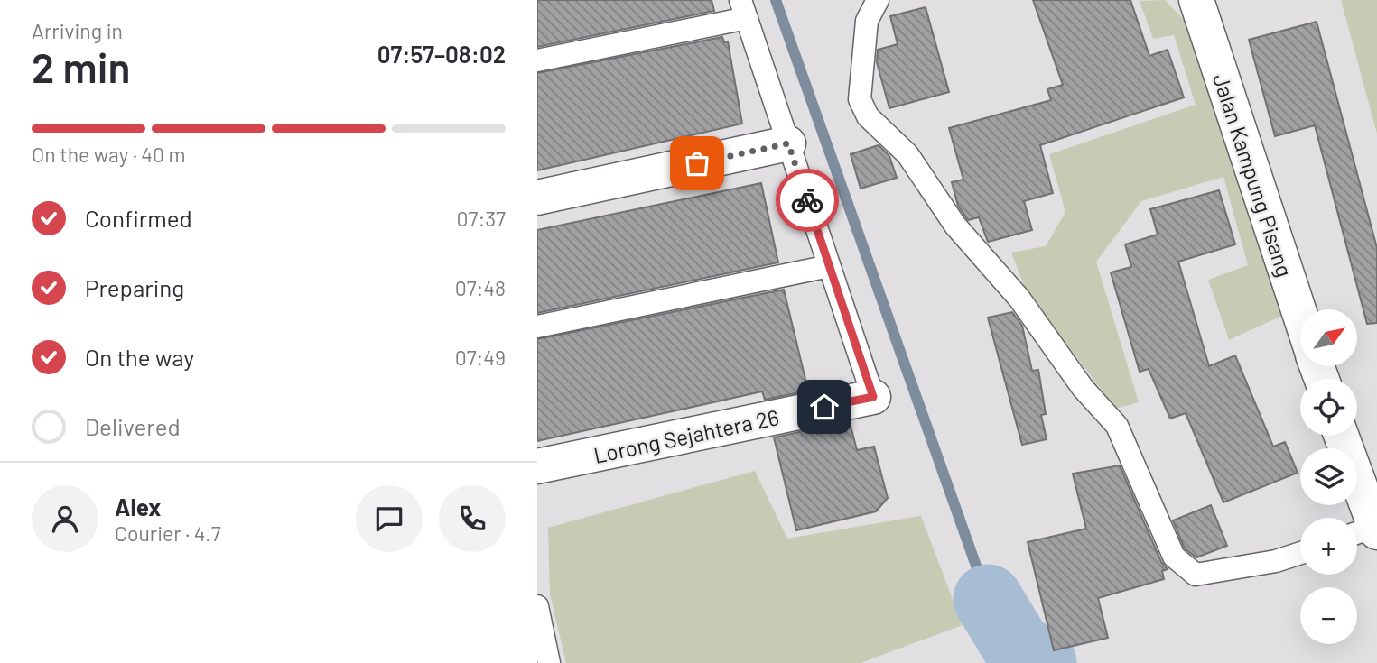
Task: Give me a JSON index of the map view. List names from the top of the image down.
{
  "streets": {
    "street": ["Jalan Kampung Pisang", "Lorong Sejahtera 26"]
  },
  "north": "top right",
  "page": {
    "heading": ["2 min", "Arriving in", "07:57–08:02"],
    "panel": ["Alex", "Courier · 4.7"],
    "bar": "On the way · 40 m",
    "list": [
      ["Confirmed", "07:37"],
      ["Preparing", "07:48"],
      ["On the way", "07:49"],
      "Delivered"
    ],
    "map_buttons": ["+", "−"]
  }
}
